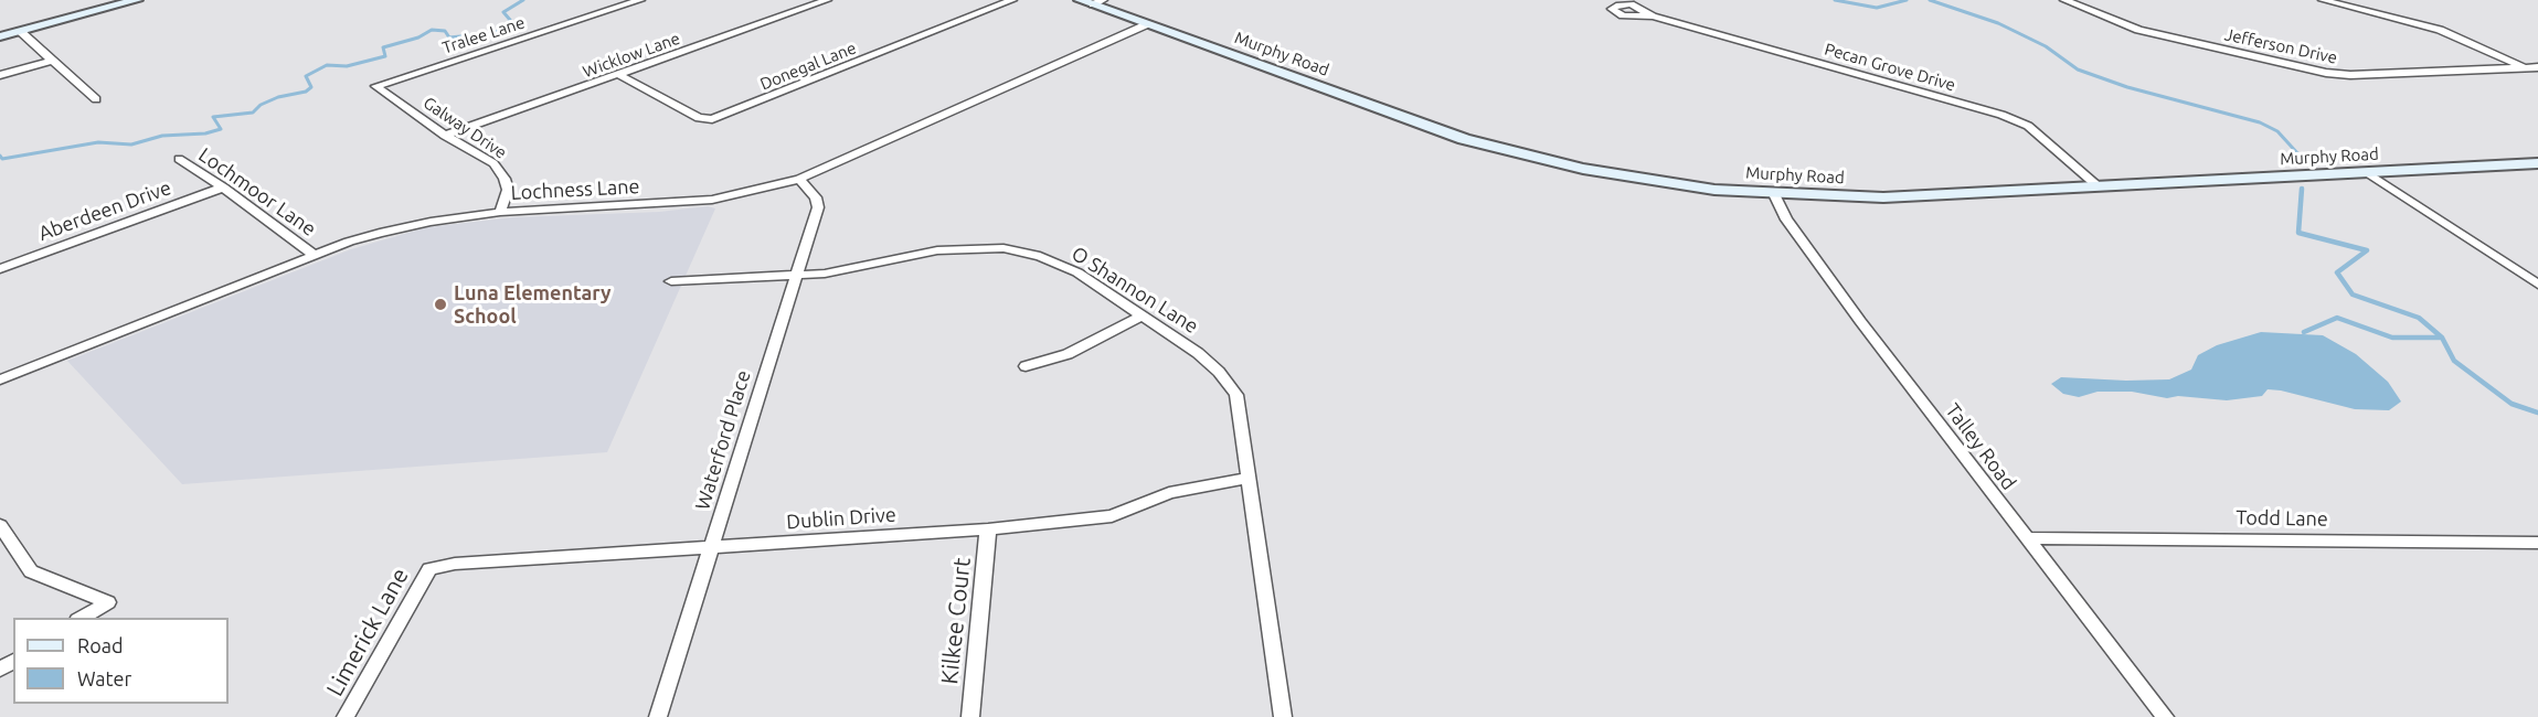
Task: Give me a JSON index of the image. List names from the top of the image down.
{
  "streets": {
    "main road": ["Murphy Road"],
    "street": [
      "Tralee Lane",
      "Jefferson Drive",
      "Wicklow Lane",
      "Donegal Lane",
      "Pecan Grove Drive",
      "Galway Drive",
      "Lochness Lane",
      "Lochmoor Lane",
      "Aberdeen Drive",
      "O Shannon Lane",
      "Waterford Place",
      "Talley Road",
      "Dublin Drive",
      "Todd Lane",
      "Kilkee Court",
      "Limerick Lane"
    ]
  },
  "crossings": [
    ["Tralee Lane", "Galway Drive"],
    ["Murphy Road", "Pecan Grove Drive"],
    ["Murphy Road", "Lochness Lane"],
    ["Murphy Road", "Talley Road"],
    ["Wicklow Lane", "Donegal Lane"],
    ["Wicklow Lane", "Galway Drive"],
    ["Galway Drive", "Lochness Lane"],
    ["Lochness Lane", "Lochmoor Lane"],
    ["Lochness Lane", "Waterford Place"],
    ["Lochmoor Lane", "Aberdeen Drive"],
    ["O Shannon Lane", "Waterford Place"],
    ["O Shannon Lane", "Dublin Drive"],
    ["Waterford Place", "Dublin Drive"],
    ["Talley Road", "Todd Lane"],
    ["Dublin Drive", "Kilkee Court"],
    ["Dublin Drive", "Limerick Lane"]
  ],
  "places": ["Luna Elementary School"],
  "legend": ["Road", "Water"]
}
